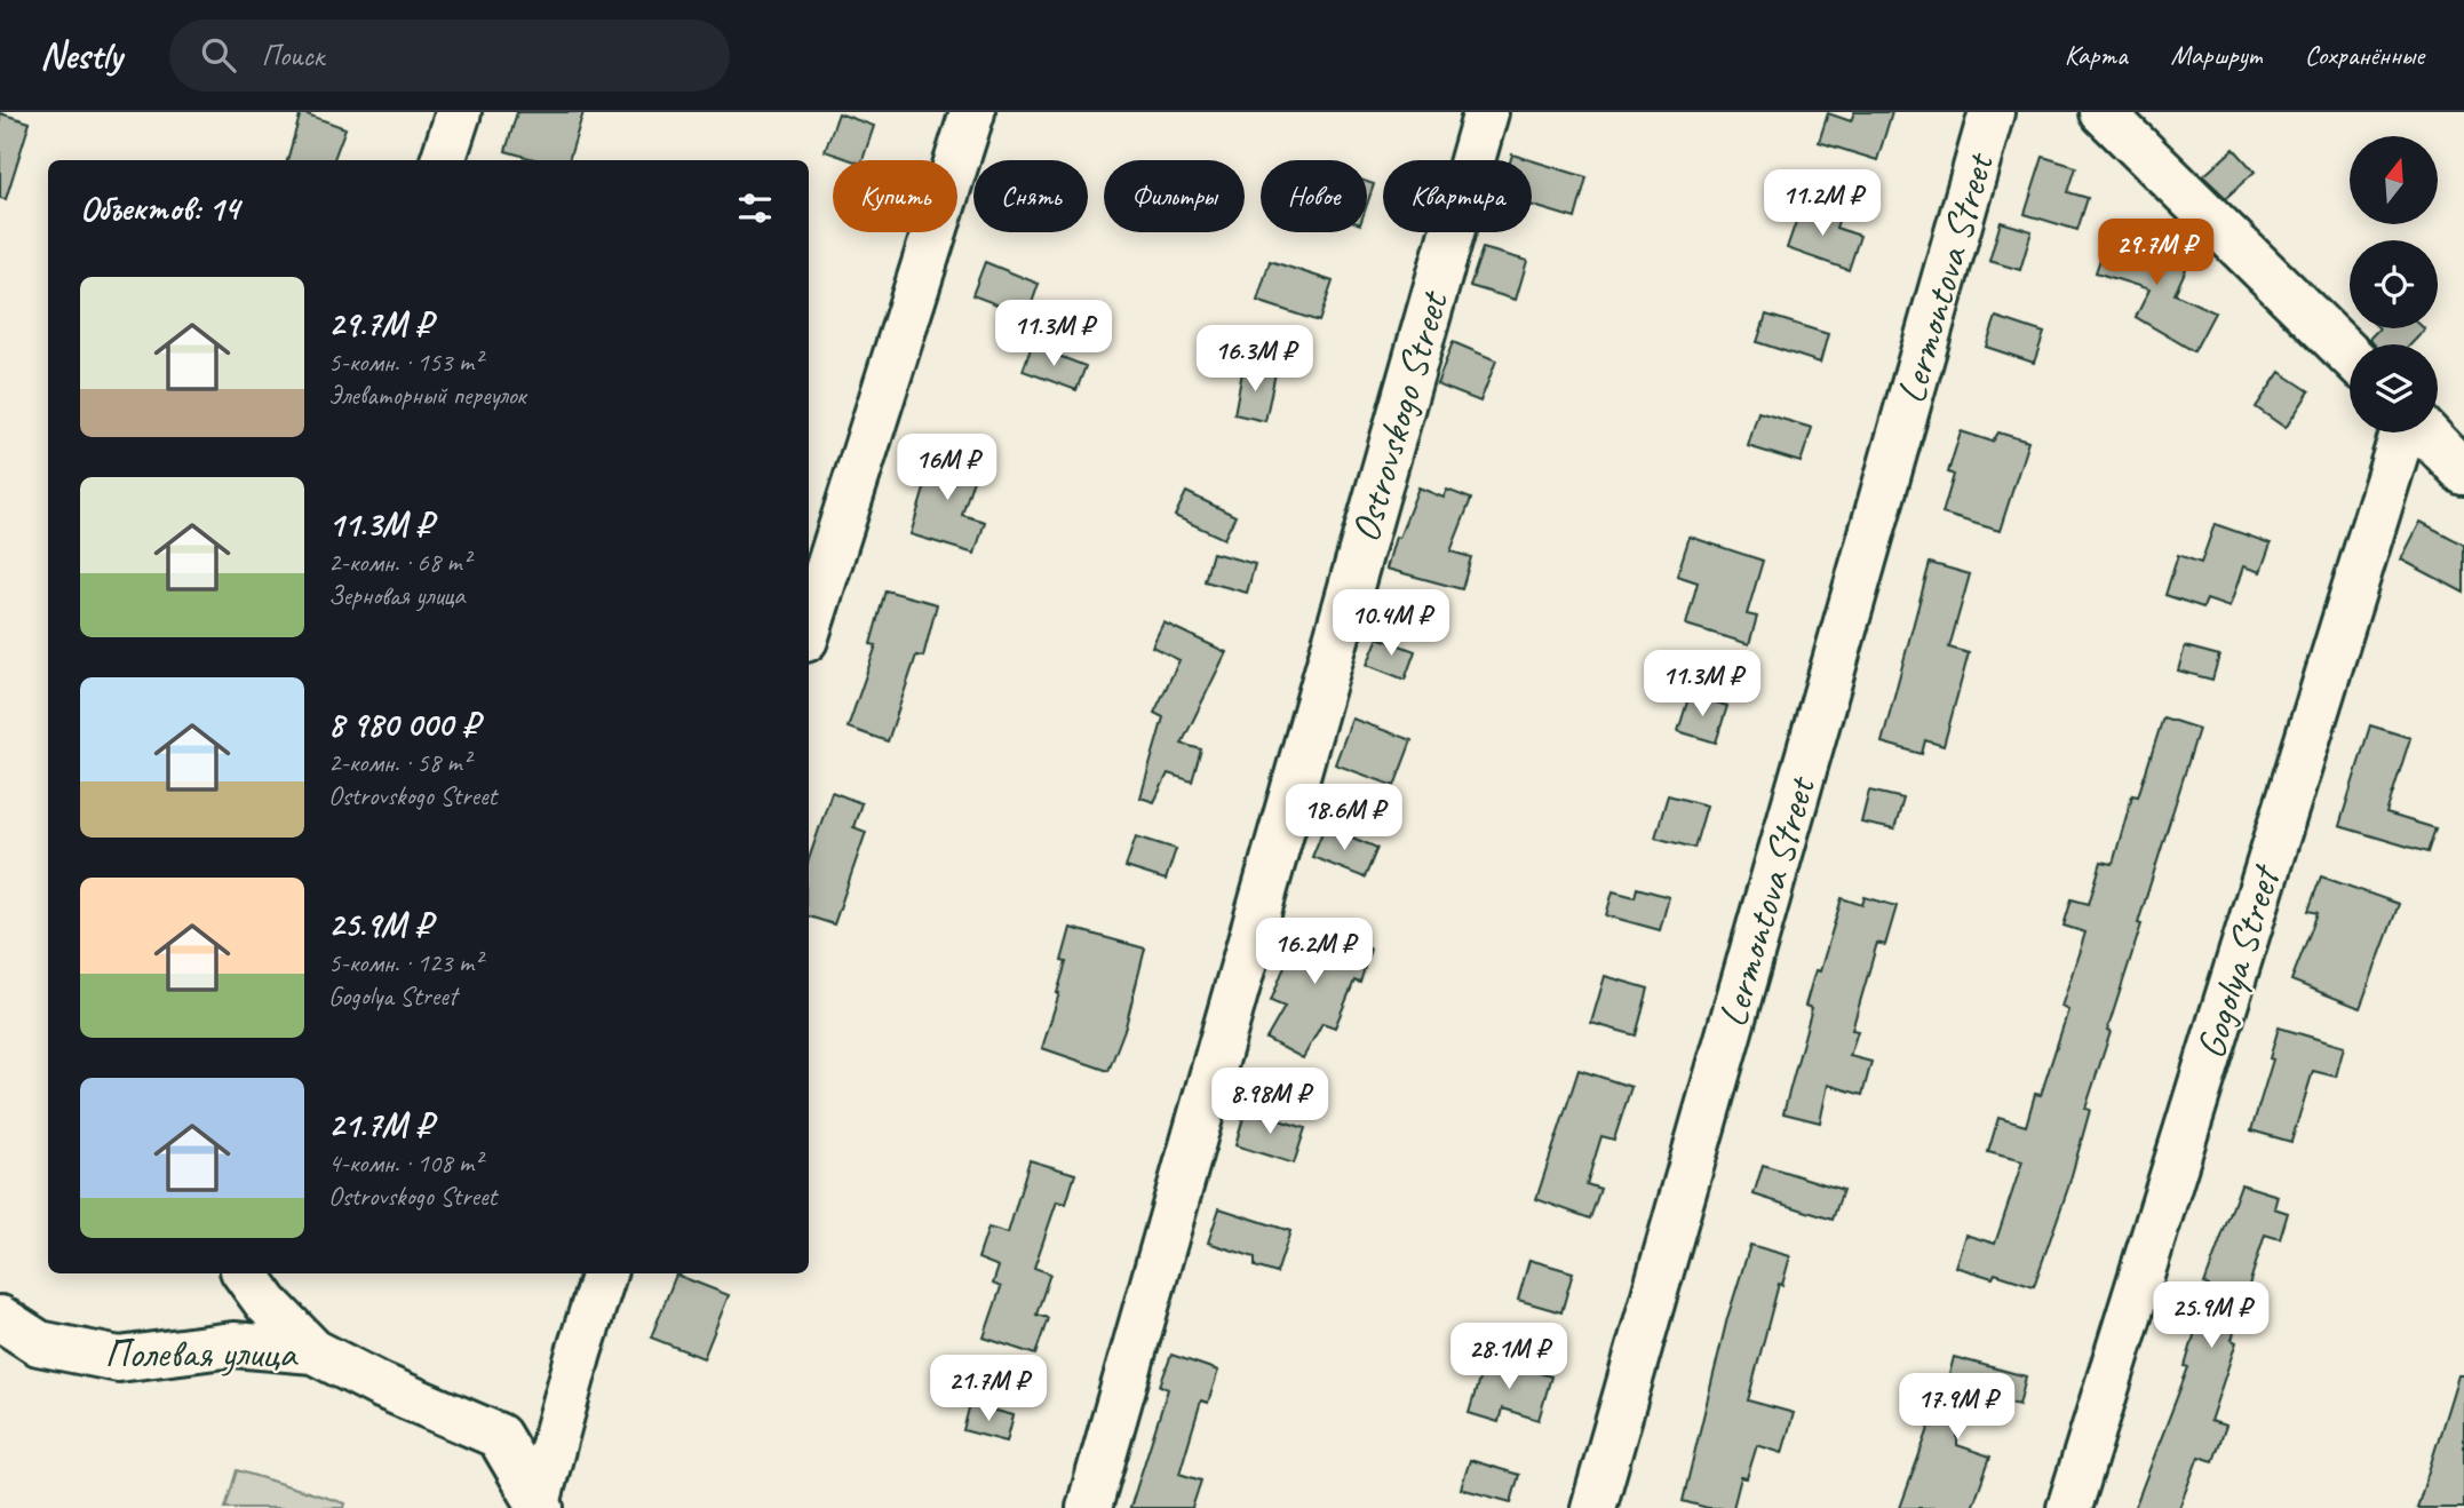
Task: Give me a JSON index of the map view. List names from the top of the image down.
{
  "streets": {
    "street": [
      "Lermontova Street",
      "Ostrovskogo Street",
      "Gogolya Street",
      "Полевая улица"
    ]
  },
  "north": "top",
  "page": {
    "header": "Nestly",
    "search": "Поиск",
    "nav": ["Карта", "Маршрут", "Сохранённые"],
    "chip": [
      "Купить",
      "Снять",
      "Фильтры",
      "Новое",
      "Квартира"
    ],
    "heading": "Объектов: 14",
    "price": [
      "11.2M ₽",
      "29.7M ₽",
      "11.3M ₽",
      "16.3M ₽",
      "16M ₽",
      "10.4M ₽",
      "11.3M ₽",
      "18.6M ₽",
      "16.2M ₽",
      "8.98M ₽",
      "25.9M ₽",
      "28.1M ₽",
      "21.7M ₽",
      "17.9M ₽"
    ],
    "list": [
      {
        "name": "29.7M ₽",
        "note": "5-комн. · 153 m² · Элеваторный переулок"
      },
      {
        "name": "11.3M ₽",
        "note": "2-комн. · 68 m² · Зерновая улица"
      },
      {
        "name": "8 980 000 ₽",
        "note": "2-комн. · 58 m² · Ostrovskogo Street"
      },
      {
        "name": "25.9M ₽",
        "note": "5-комн. · 123 m² · Gogolya Street"
      },
      {
        "name": "21.7M ₽",
        "note": "4-комн. · 108 m² · Ostrovskogo Street"
      }
    ]
  }
}
